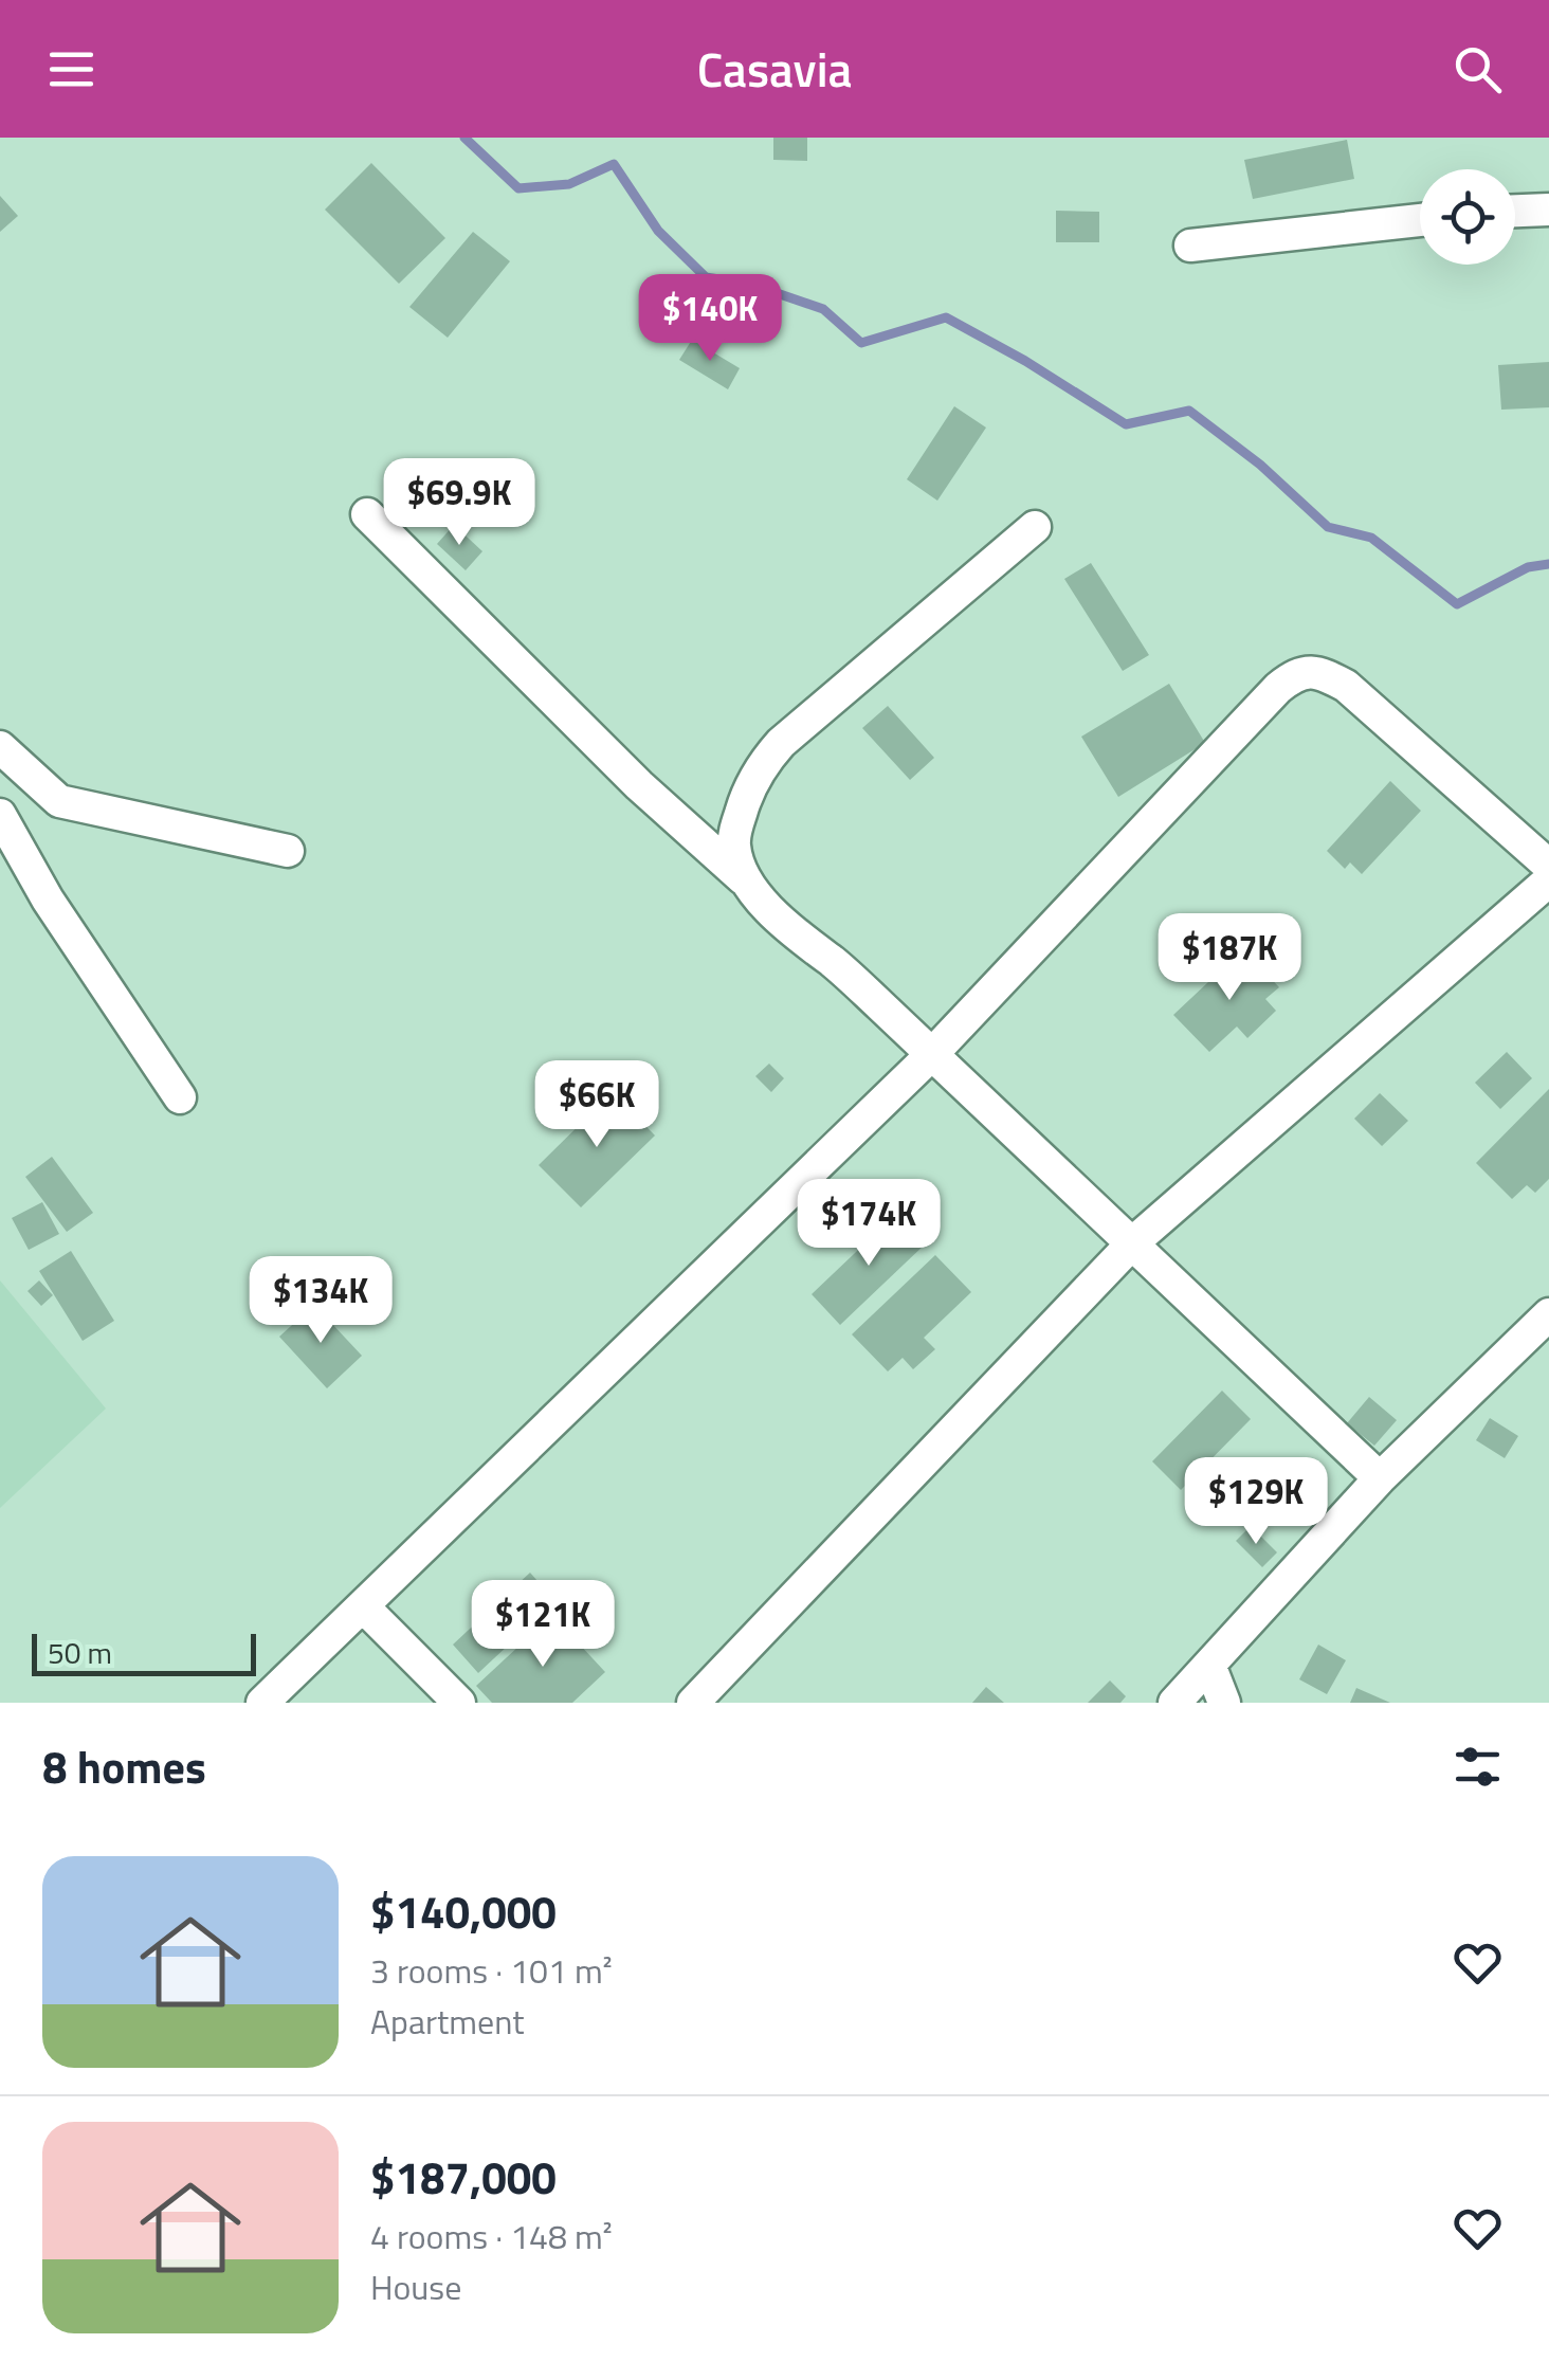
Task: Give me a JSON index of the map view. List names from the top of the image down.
{
  "scale_bar": "50 m",
  "page": {
    "header": "Casavia",
    "price": [
      "$140K",
      "$69.9K",
      "$187K",
      "$66K",
      "$174K",
      "$134K",
      "$129K",
      "$121K"
    ],
    "scale": "50 m",
    "heading": "8 homes",
    "list": [
      {
        "name": "$140,000",
        "note": "3 rooms · 101 m² · Apartment"
      },
      {
        "name": "$187,000",
        "note": "4 rooms · 148 m² · House"
      }
    ]
  }
}
